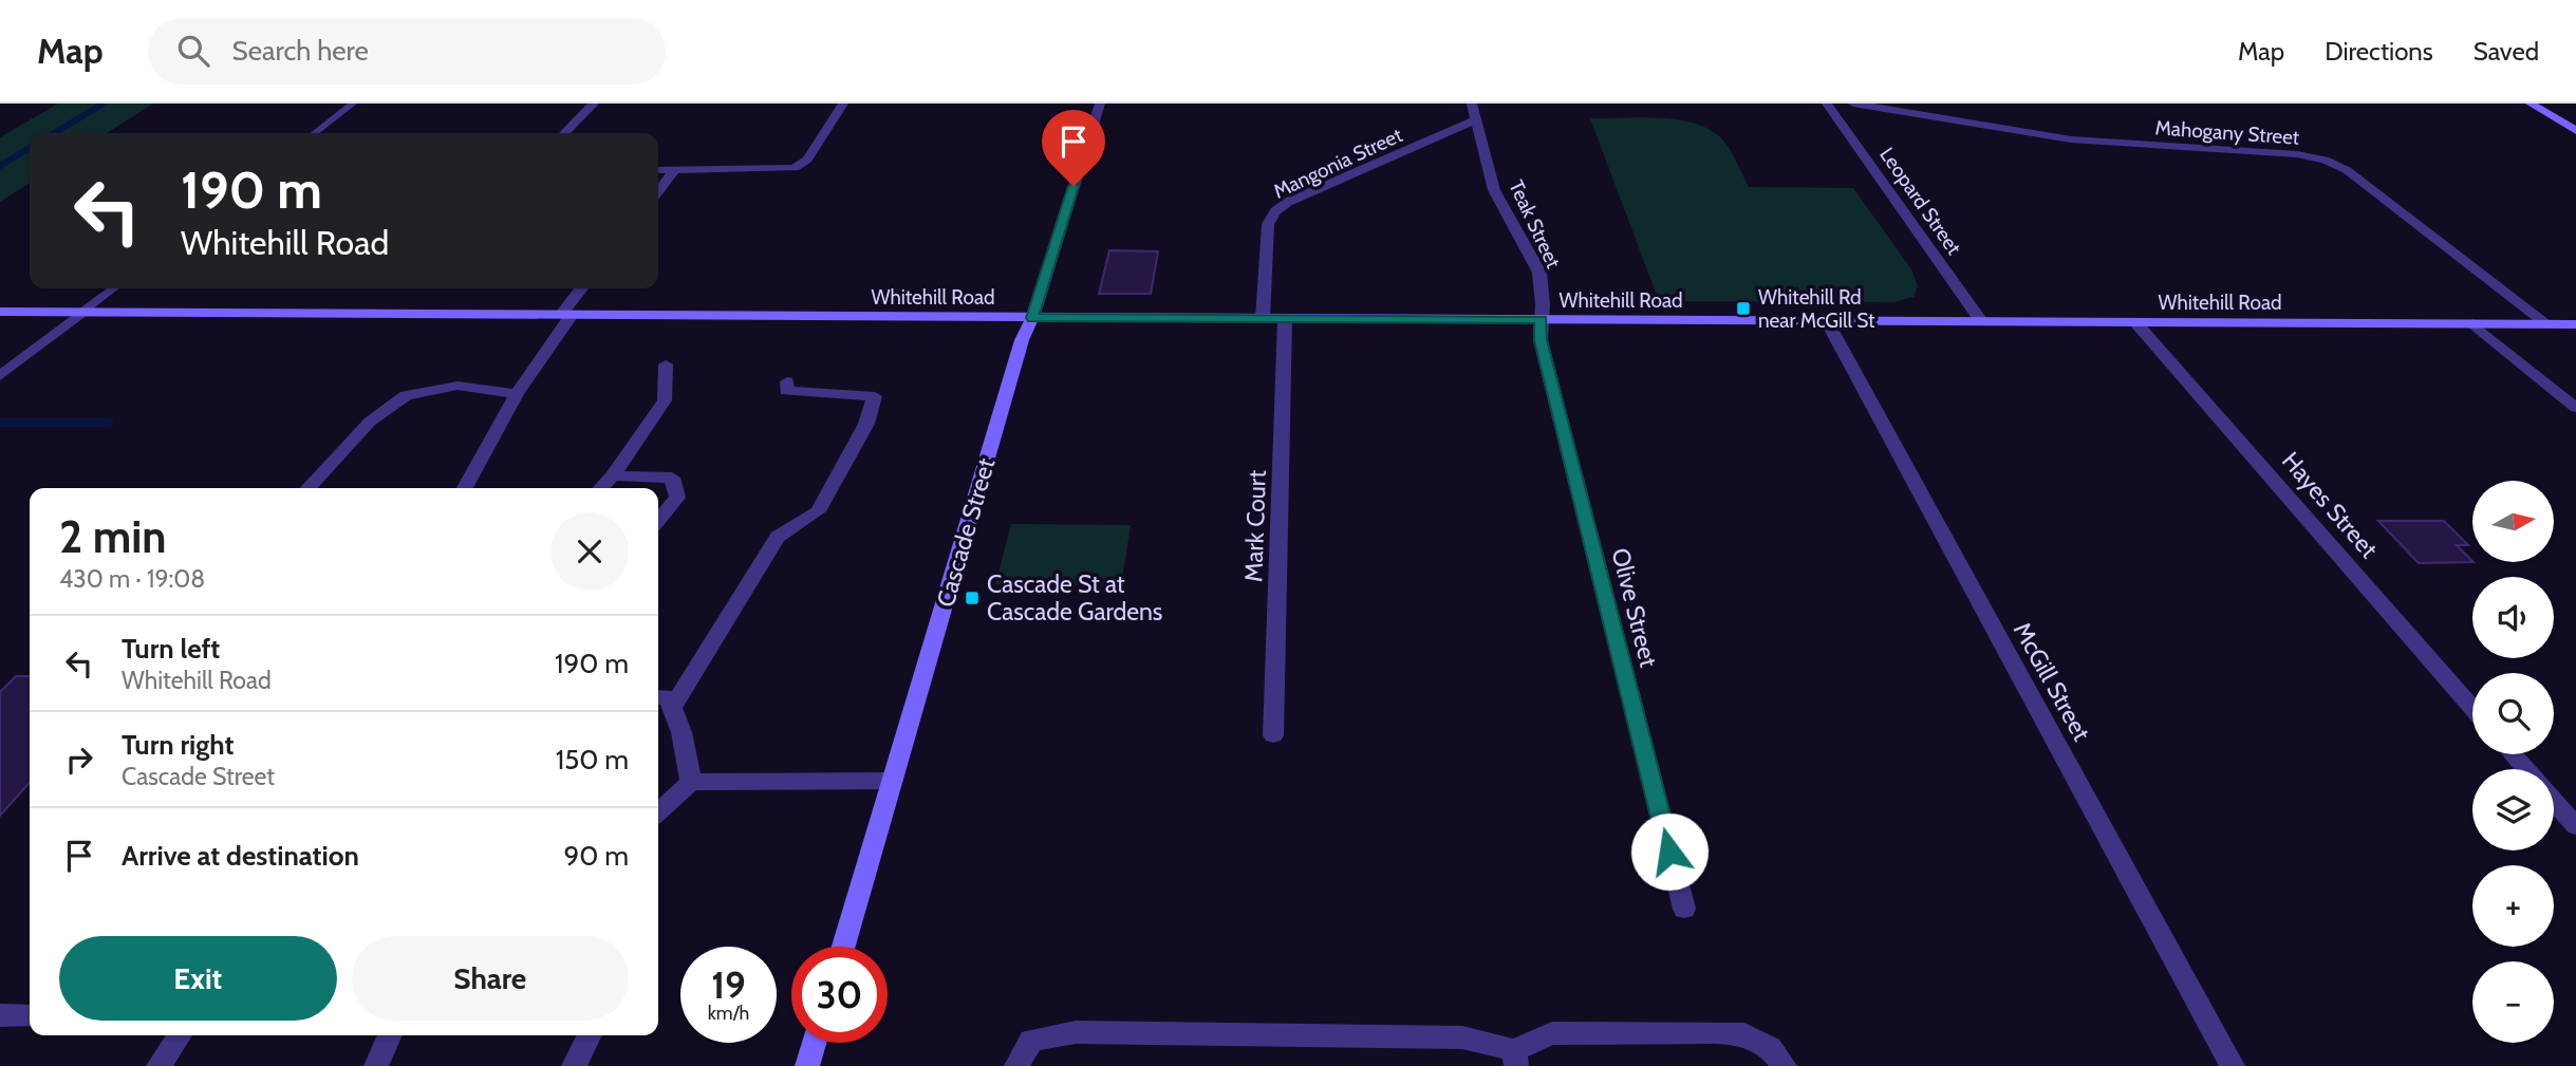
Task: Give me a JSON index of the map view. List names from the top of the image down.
{
  "streets": {
    "street": [
      "Mahogany Street",
      "Mangonia Street",
      "Leopard Street",
      "Teak Street",
      "Whitehill Road",
      "Hayes Street",
      "Mark Court",
      "Cascade Street",
      "Olive Street",
      "McGill Street"
    ]
  },
  "crossings": [
    ["Mahogany Street", "Whitehill Road"],
    ["Mangonia Street", "Teak Street"],
    ["Mangonia Street", "Whitehill Road"],
    ["Leopard Street", "Whitehill Road"],
    ["Teak Street", "Whitehill Road"],
    ["Teak Street", "Olive Street"],
    ["Whitehill Road", "Hayes Street"],
    ["Whitehill Road", "Mark Court"],
    ["Whitehill Road", "Cascade Street"],
    ["Whitehill Road", "Olive Street"],
    ["Whitehill Road", "McGill Street"]
  ],
  "places": {
    "transit": ["Whitehill Rd near McGill St", "Cascade St at Cascade Gardens"]
  },
  "north": "right",
  "page": {
    "header": "Map",
    "search": "Search here",
    "nav": ["Map", "Directions", "Saved"],
    "turn": ["190 m", "Whitehill Road"],
    "map_buttons": ["+", "−"],
    "heading": ["2 min", "430 m · 19:08"],
    "list": [
      {
        "name": "Turn left",
        "note": "Whitehill Road",
        "value": "190 m"
      },
      {
        "name": "Turn right",
        "note": "Cascade Street",
        "value": "150 m"
      },
      {
        "name": "Arrive at destination",
        "value": "90 m"
      }
    ],
    "buttons": ["Exit", "Share"],
    "speed": "19 km/h",
    "limit": "30"
  }
}
